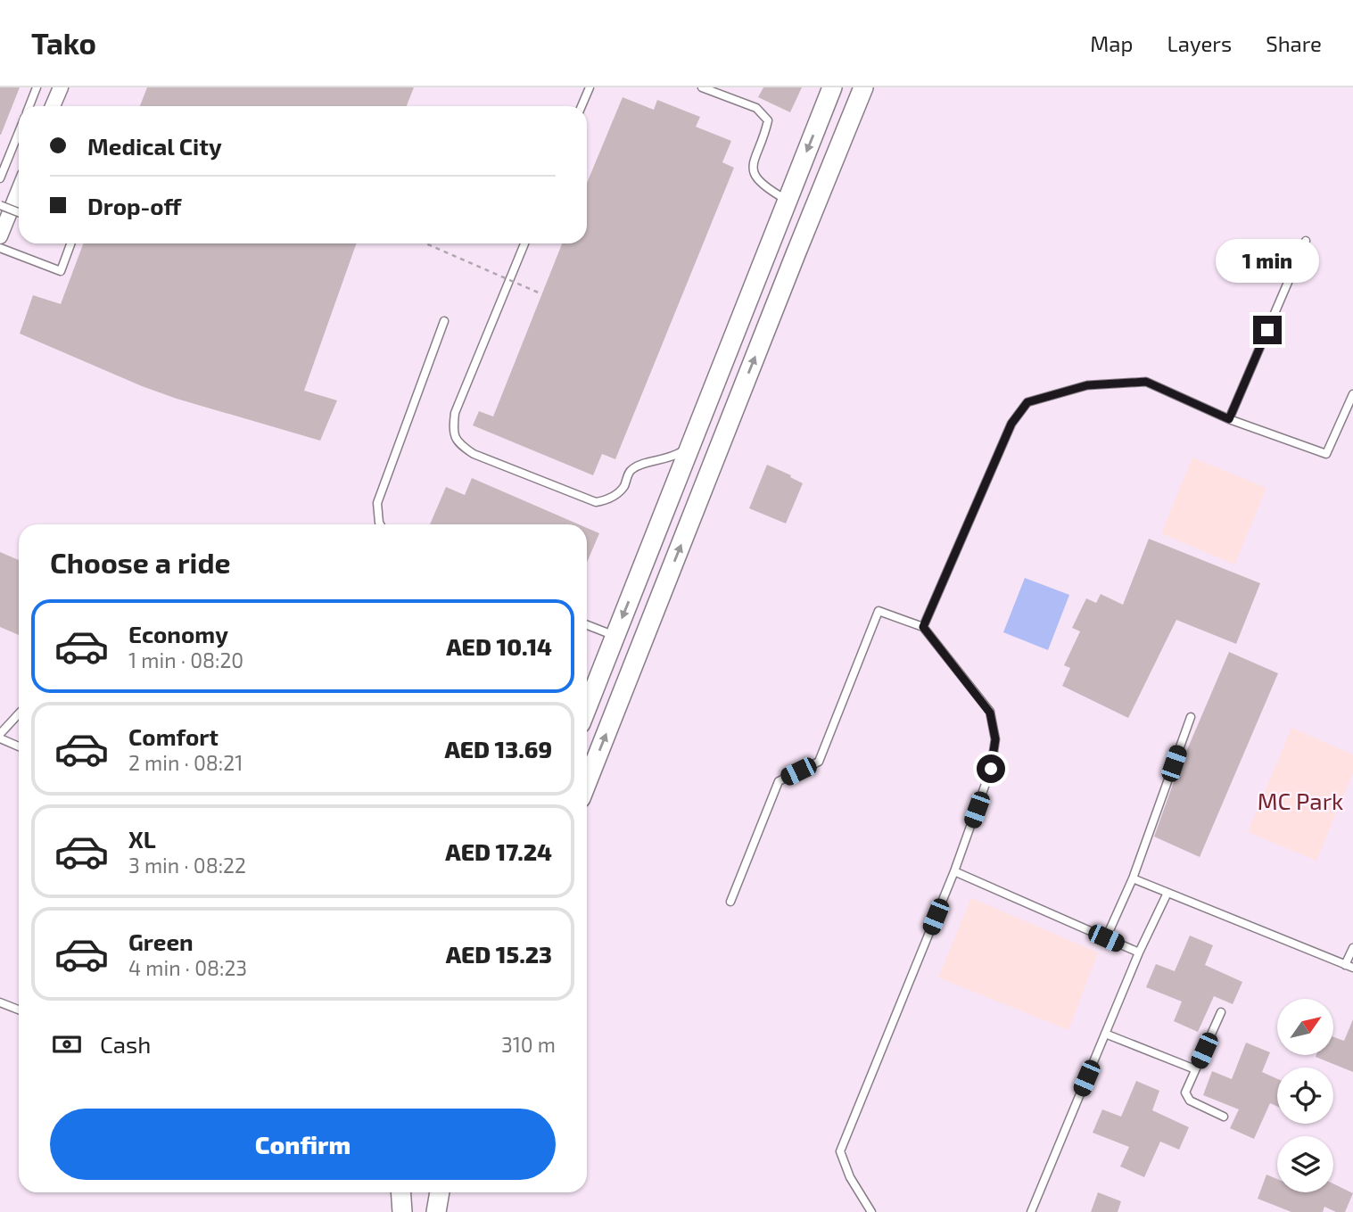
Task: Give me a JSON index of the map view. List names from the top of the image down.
{
  "parks": ["MC Park"],
  "north": "top right",
  "page": {
    "header": "Tako",
    "nav": ["Map", "Layers", "Share"],
    "banner": ["Medical City", "Drop-off"],
    "bubble": "1 min",
    "heading": "Choose a ride",
    "list": [
      {
        "name": "Economy",
        "note": "1 min · 08:20",
        "value": "AED 10.14"
      },
      {
        "name": "Comfort",
        "note": "2 min · 08:21",
        "value": "AED 13.69"
      },
      {
        "name": "XL",
        "note": "3 min · 08:22",
        "value": "AED 17.24"
      },
      {
        "name": "Green",
        "note": "4 min · 08:23",
        "value": "AED 15.23"
      }
    ],
    "pay": ["Cash", "310 m"],
    "buttons": "Confirm"
  }
}
